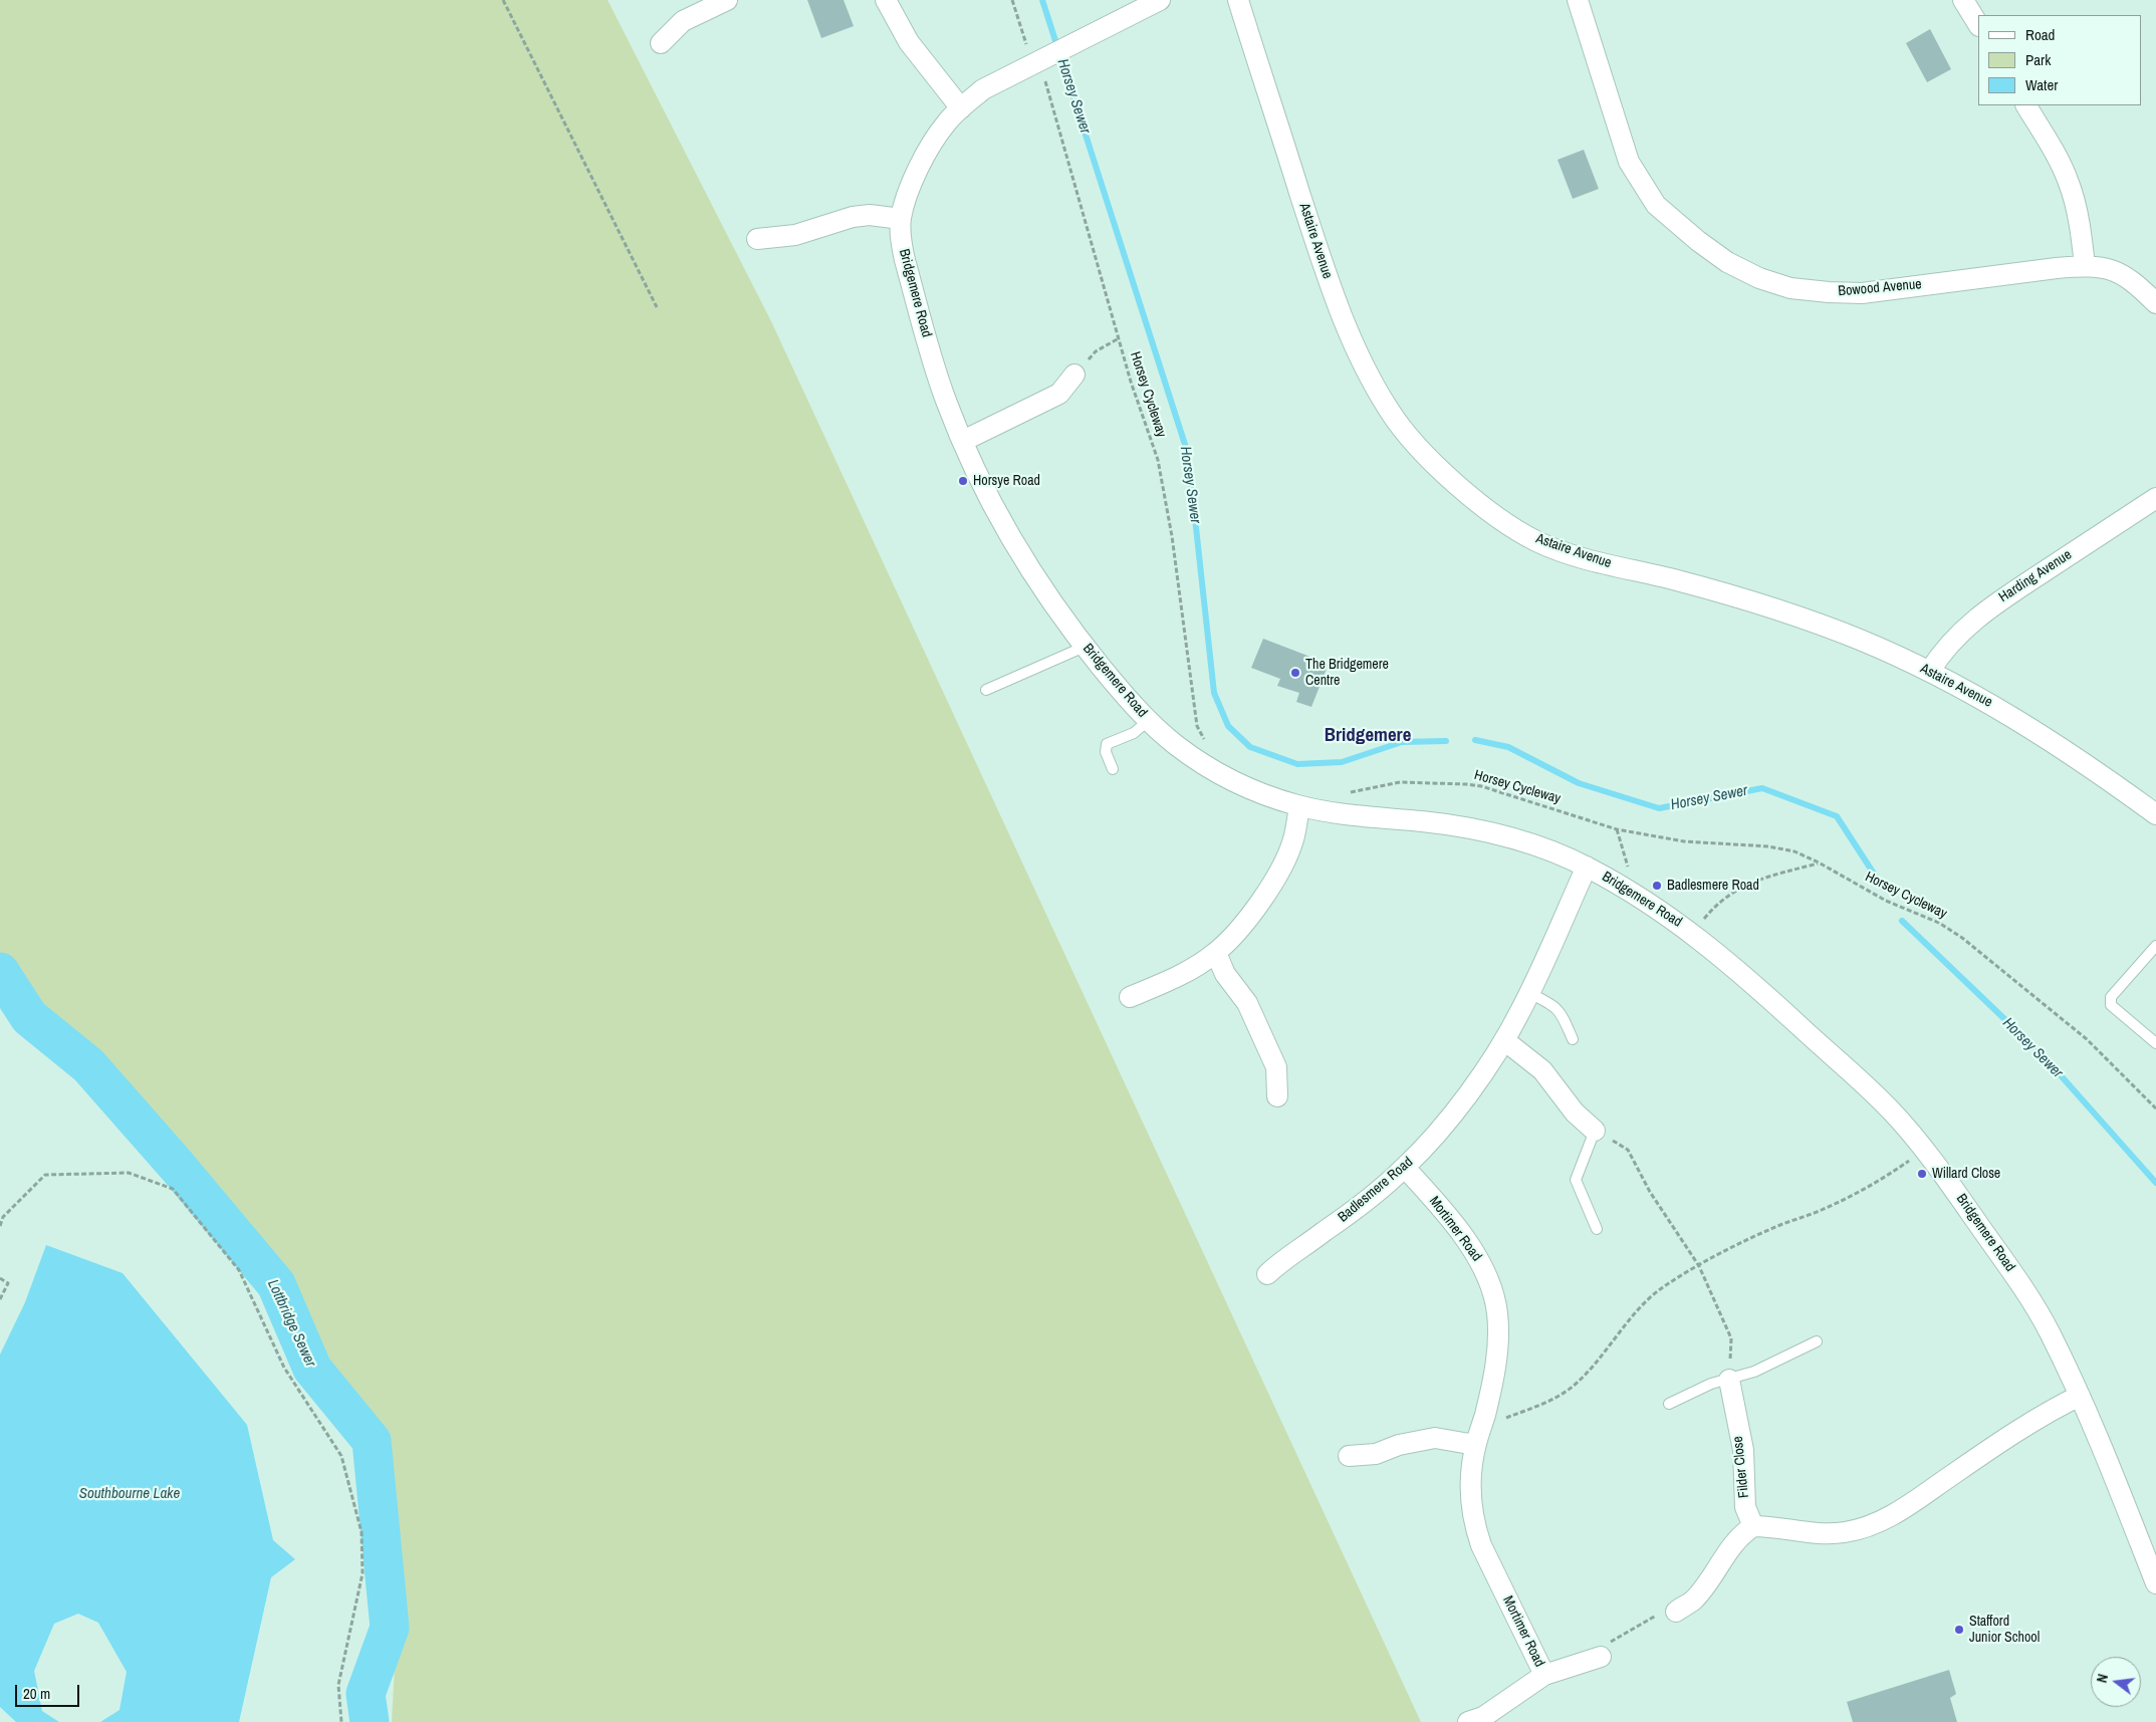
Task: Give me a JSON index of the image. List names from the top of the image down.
{
  "streets": {
    "street": [
      "Astaire Avenue",
      "Bowood Avenue",
      "Bridgemere Road",
      "Harding Avenue",
      "Badlesmere Road",
      "Mortimer Road",
      "Filder Close"
    ],
    "path": ["Horsey Cycleway"]
  },
  "crossings": [
    ["Astaire Avenue", "Harding Avenue"],
    ["Bridgemere Road", "Horsey Cycleway"],
    ["Bridgemere Road", "Badlesmere Road"],
    ["Badlesmere Road", "Mortimer Road"]
  ],
  "districts": ["Bridgemere"],
  "water": ["Horsey Sewer", "Lottbridge Sewer", "Southbourne Lake"],
  "places": [
    "Horsye Road",
    "The Bridgemere Centre",
    "Badlesmere Road",
    "Willard Close",
    "Stafford Junior School"
  ],
  "legend": ["Road", "Park", "Water"],
  "scale_bar": "20 m",
  "north": "left"
}
